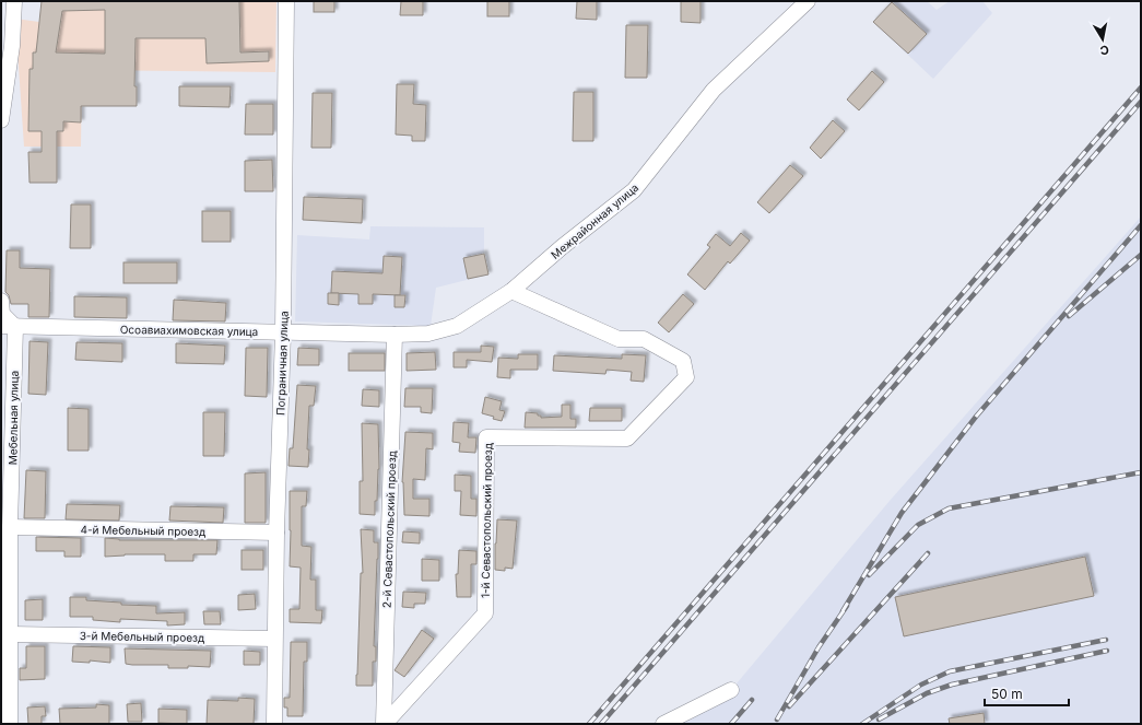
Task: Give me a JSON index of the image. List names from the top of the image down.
{
  "streets": {
    "street": [
      "Межрайонная улица",
      "Осоавиахимовская улица",
      "Пограничная улица",
      "Мебельная улица",
      "1-й Севастопольский проезд",
      "2-й Севастопольский проезд",
      "4-й Мебельный проезд",
      "3-й Мебельный проезд"
    ]
  },
  "crossings": [
    ["Межрайонная улица", "Осоавиахимовская улица"],
    ["Межрайонная улица", "1-й Севастопольский проезд"],
    ["Осоавиахимовская улица", "Пограничная улица"],
    ["Осоавиахимовская улица", "Мебельная улица"],
    ["Осоавиахимовская улица", "2-й Севастопольский проезд"],
    ["Пограничная улица", "4-й Мебельный проезд"],
    ["Пограничная улица", "3-й Мебельный проезд"],
    ["Мебельная улица", "4-й Мебельный проезд"],
    ["Мебельная улица", "3-й Мебельный проезд"],
    ["1-й Севастопольский проезд", "2-й Севастопольский проезд"]
  ],
  "scale_bar": "50 m",
  "north": "bottom"
}
